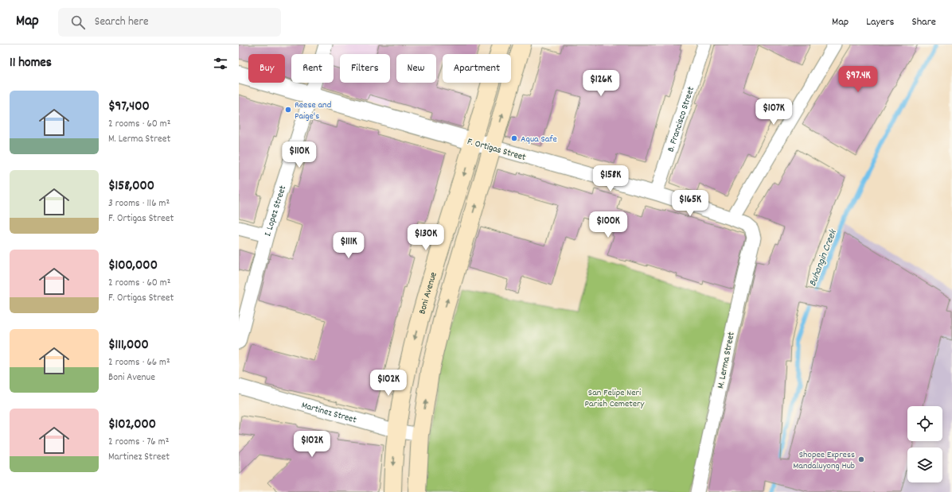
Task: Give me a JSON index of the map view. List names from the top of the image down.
{
  "streets": {
    "main road": ["Boni Avenue"],
    "street": [
      "B. Francisco Street",
      "F. Ortigas Street",
      "I. Lopez Street",
      "M. Lerma Street",
      "Martinez Street"
    ]
  },
  "crossings": [
    ["B. Francisco Street", "F. Ortigas Street"],
    ["F. Ortigas Street", "I. Lopez Street"],
    ["F. Ortigas Street", "Boni Avenue"],
    ["F. Ortigas Street", "M. Lerma Street"],
    ["Boni Avenue", "Martinez Street"]
  ],
  "water": ["Buhangin Creek"],
  "parks": ["San Felipe Neri Parish Cemetery"],
  "places": ["Reese and Paige's", "Aqua Safe", "Shopee Express Mandaluyong Hub"],
  "page": {
    "header": "Map",
    "search": "Search here",
    "nav": ["Map", "Layers", "Share"],
    "heading": "11 homes",
    "chip": [
      "Buy",
      "Rent",
      "Filters",
      "New",
      "Apartment"
    ],
    "price": [
      "$97.4K",
      "$126K",
      "$107K",
      "$110K",
      "$158K",
      "$165K",
      "$100K",
      "$130K",
      "$111K",
      "$102K",
      "$102K"
    ],
    "list": [
      {
        "name": "$97,400",
        "note": "2 rooms · 60 m² · M. Lerma Street"
      },
      {
        "name": "$158,000",
        "note": "3 rooms · 116 m² · F. Ortigas Street"
      },
      {
        "name": "$100,000",
        "note": "2 rooms · 60 m² · F. Ortigas Street"
      },
      {
        "name": "$111,000",
        "note": "2 rooms · 66 m² · Boni Avenue"
      },
      {
        "name": "$102,000",
        "note": "2 rooms · 76 m² · Martinez Street"
      }
    ]
  }
}
